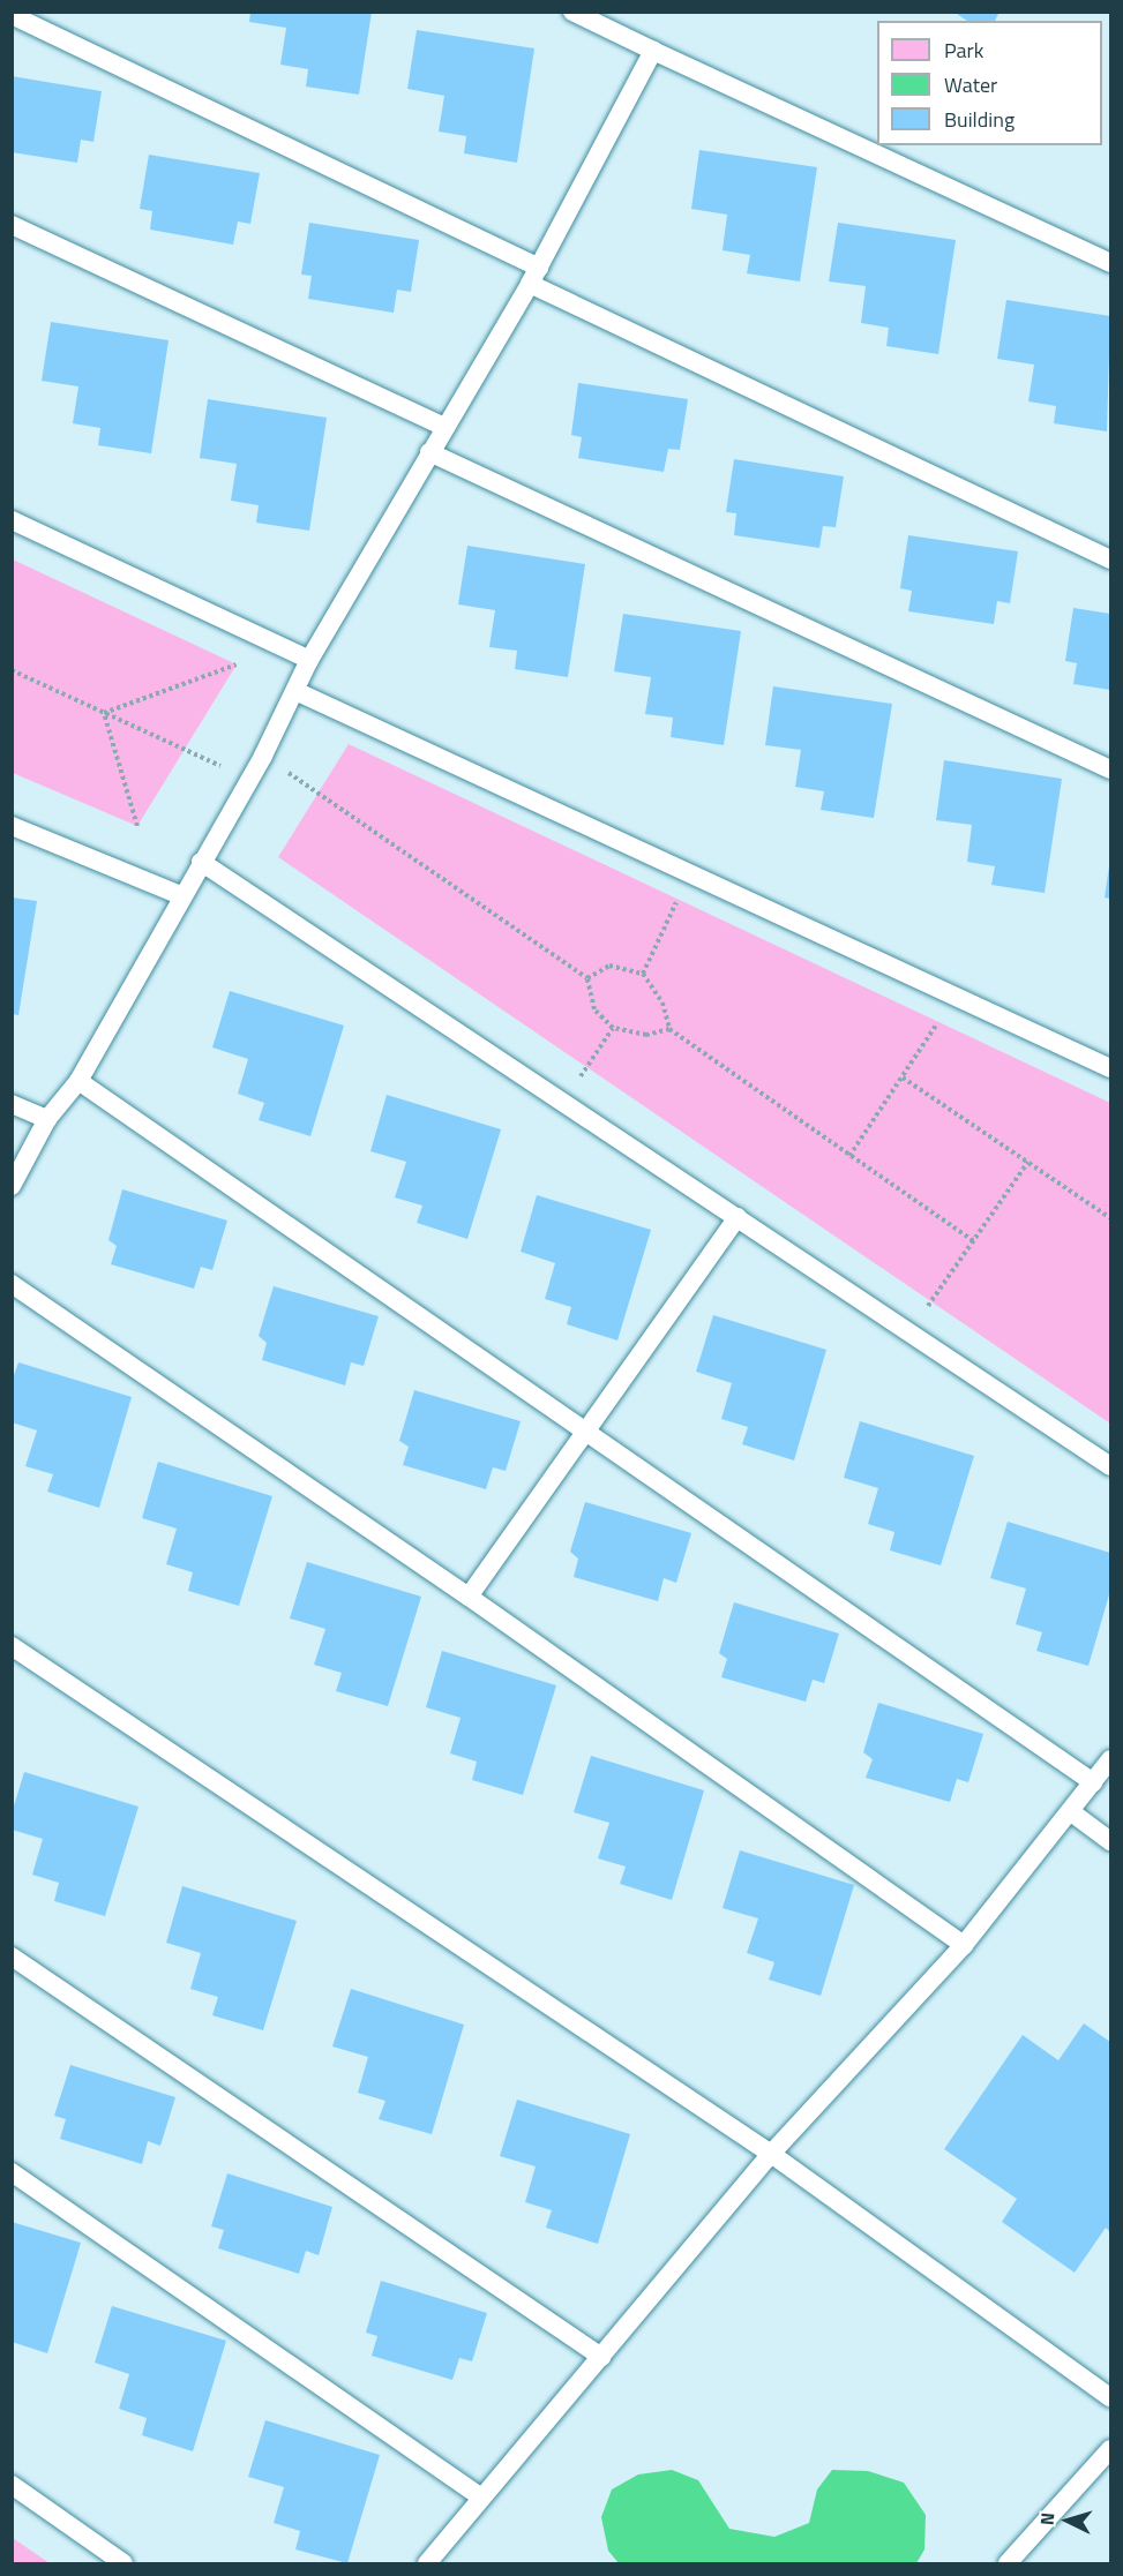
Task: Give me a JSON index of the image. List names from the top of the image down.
{
  "legend": ["Park", "Water", "Building"],
  "north": "left"
}
